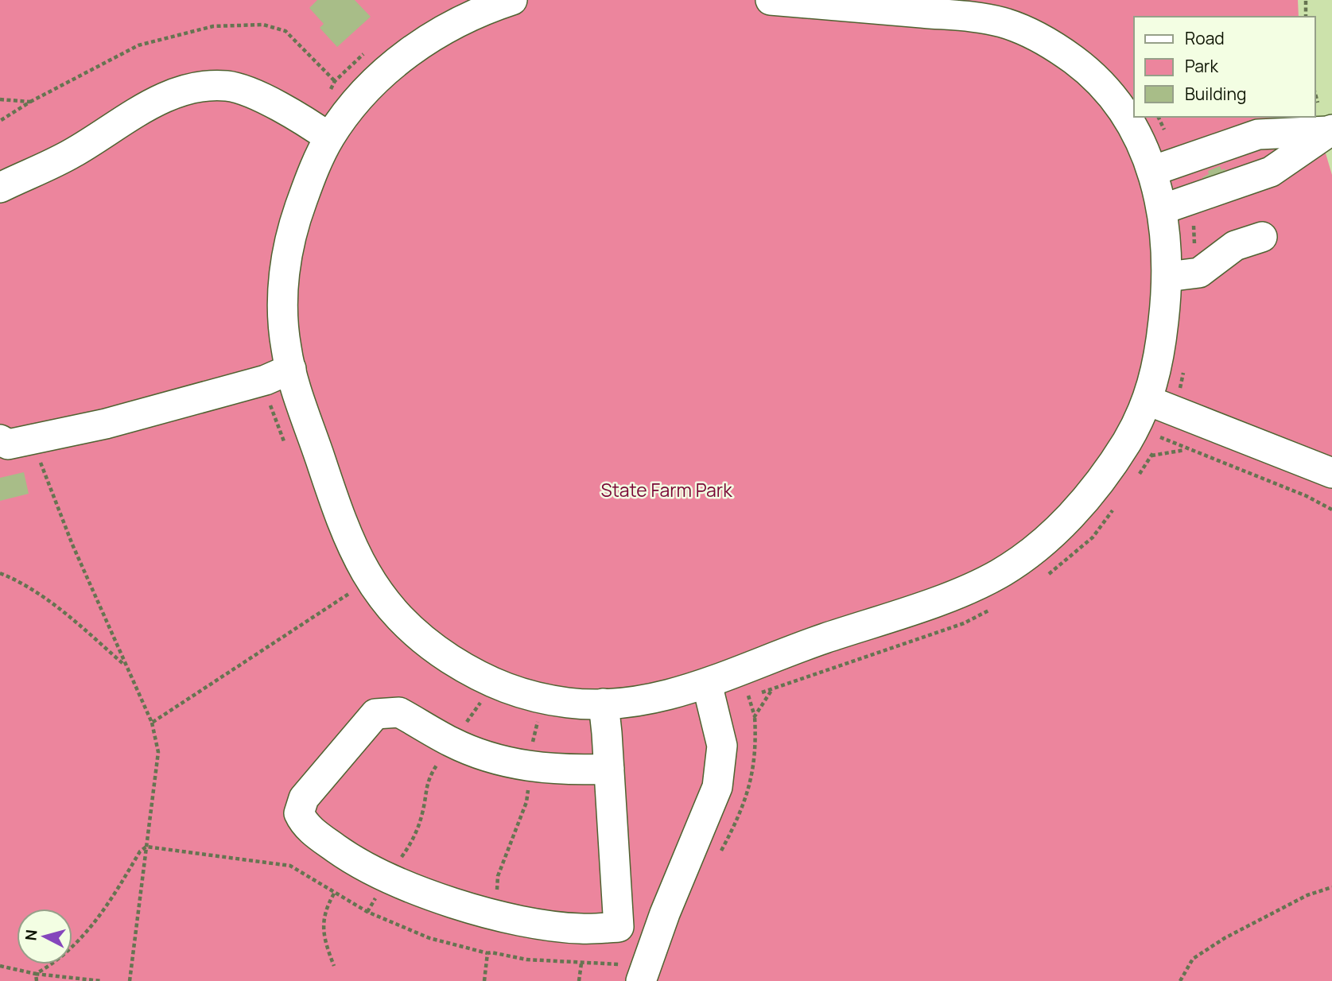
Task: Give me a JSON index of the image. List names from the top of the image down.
{
  "parks": ["State Farm Park"],
  "legend": ["Road", "Park", "Building"],
  "north": "left"
}
